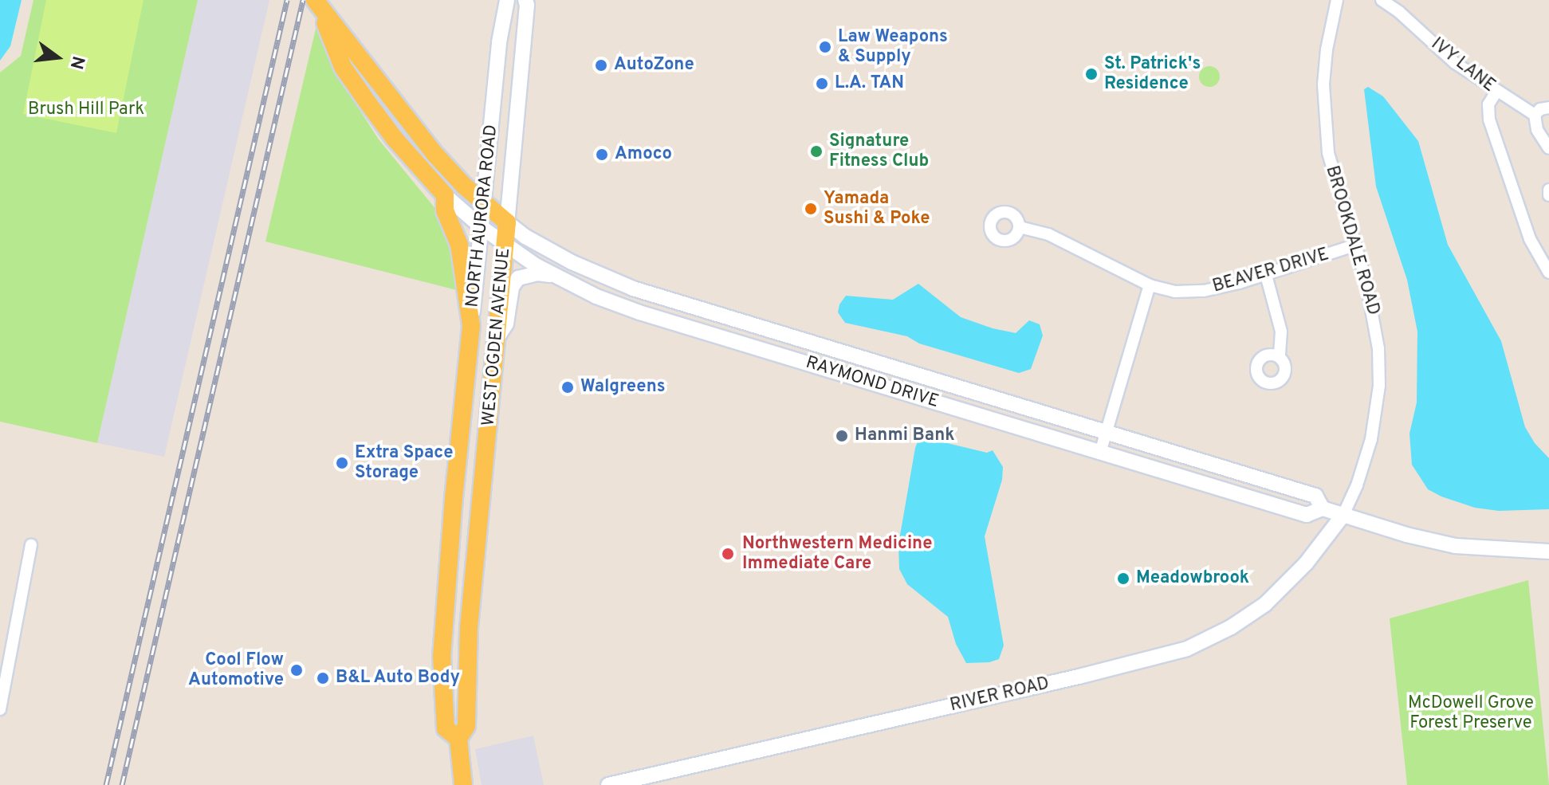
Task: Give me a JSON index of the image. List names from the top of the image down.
{
  "streets": {
    "main road": ["NORTH AURORA ROAD", "WEST OGDEN AVENUE"],
    "street": [
      "IVY LANE",
      "BROOKDALE ROAD",
      "BEAVER DRIVE",
      "RAYMOND DRIVE",
      "RIVER ROAD"
    ]
  },
  "crossings": [
    ["NORTH AURORA ROAD", "WEST OGDEN AVENUE"],
    ["NORTH AURORA ROAD", "RAYMOND DRIVE"],
    ["BROOKDALE ROAD", "BEAVER DRIVE"],
    ["BROOKDALE ROAD", "RAYMOND DRIVE"],
    ["BROOKDALE ROAD", "RIVER ROAD"],
    ["WEST OGDEN AVENUE", "RAYMOND DRIVE"],
    ["RAYMOND DRIVE", "RIVER ROAD"]
  ],
  "parks": ["Brush Hill Park", "McDowell Grove Forest Preserve"],
  "places": [
    "Law Weapons & Supply",
    "AutoZone",
    "St. Patrick's Residence",
    "L.A. TAN",
    "Signature Fitness Club",
    "Amoco",
    "Yamada Sushi & Poke",
    "Walgreens",
    "Hanmi Bank",
    "Extra Space Storage",
    "Northwestern Medicine Immediate Care",
    "Meadowbrook",
    "Cool Flow Automotive",
    "B&L Auto Body"
  ],
  "north": "right"
}
